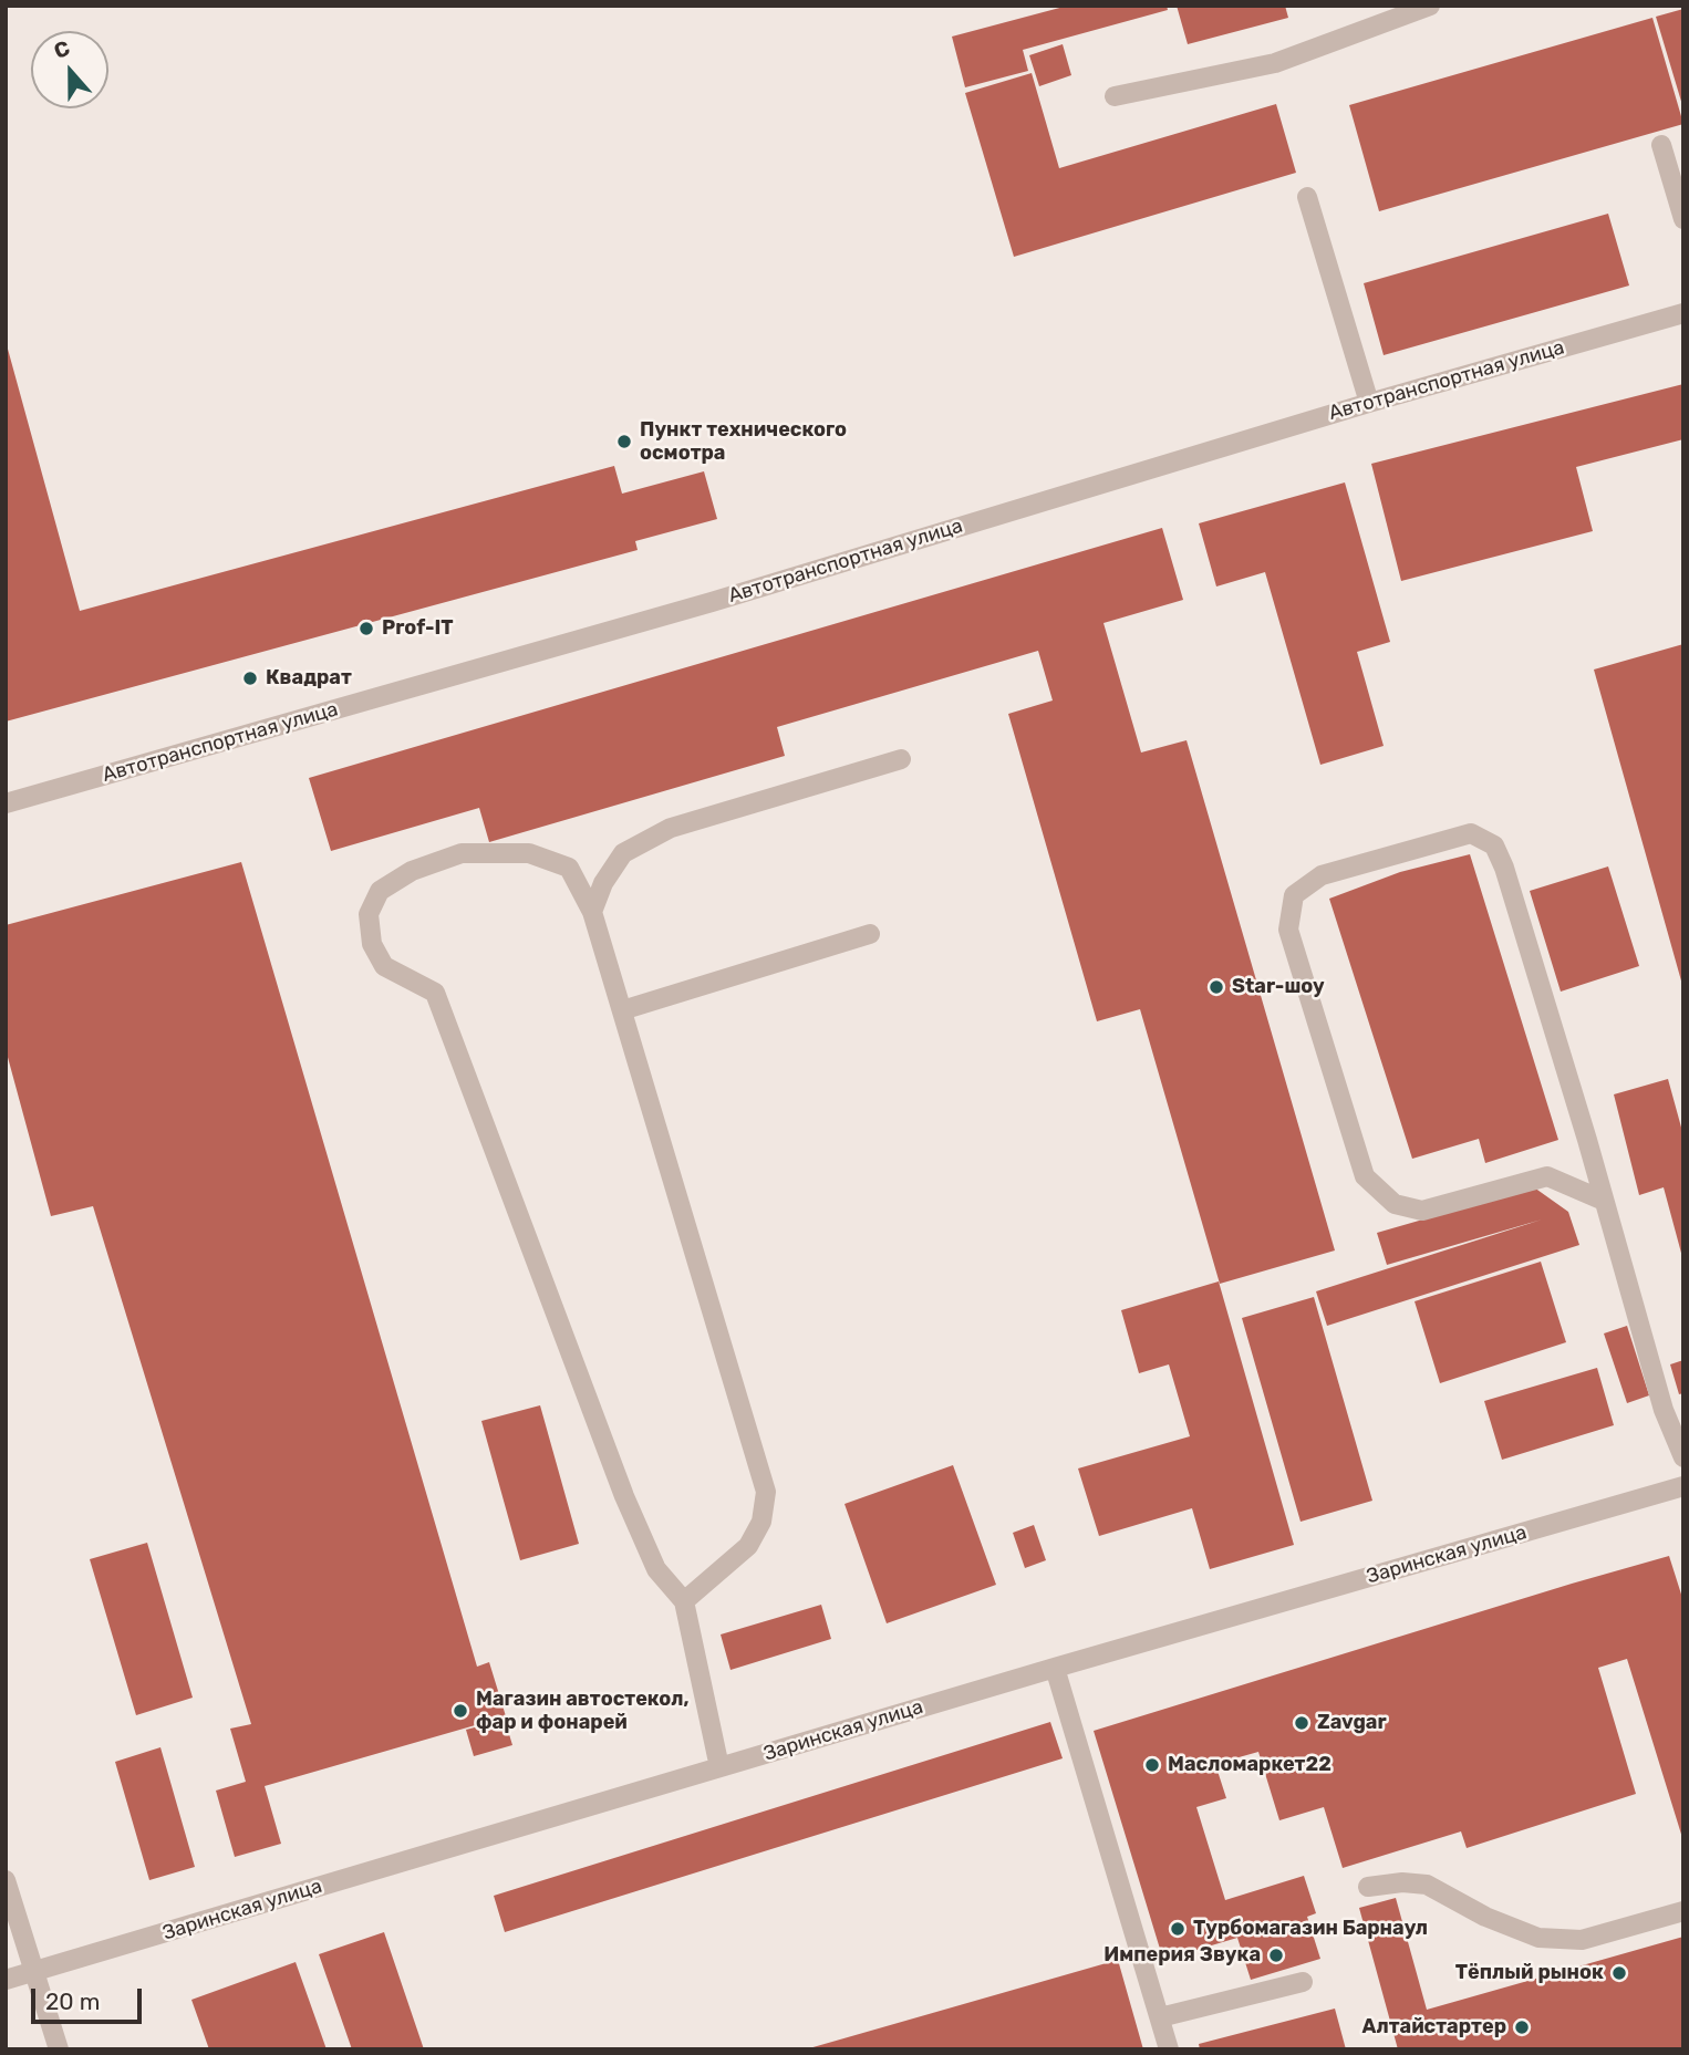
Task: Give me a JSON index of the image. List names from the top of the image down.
{
  "streets": {
    "street": ["Автотранспортная улица", "Заринская улица"]
  },
  "places": [
    "Пункт технического осмотра",
    "Prof-IT",
    "Квадрат",
    "Star-шоу",
    "Магазин автостекол, фар и фонарей",
    "Zavgar",
    "Масломаркет22",
    "Турбомагазин Барнаул",
    "Империя Звука",
    "Тёплый рынок",
    "Алтайcтартер"
  ],
  "scale_bar": "20 m",
  "north": "top"
}
